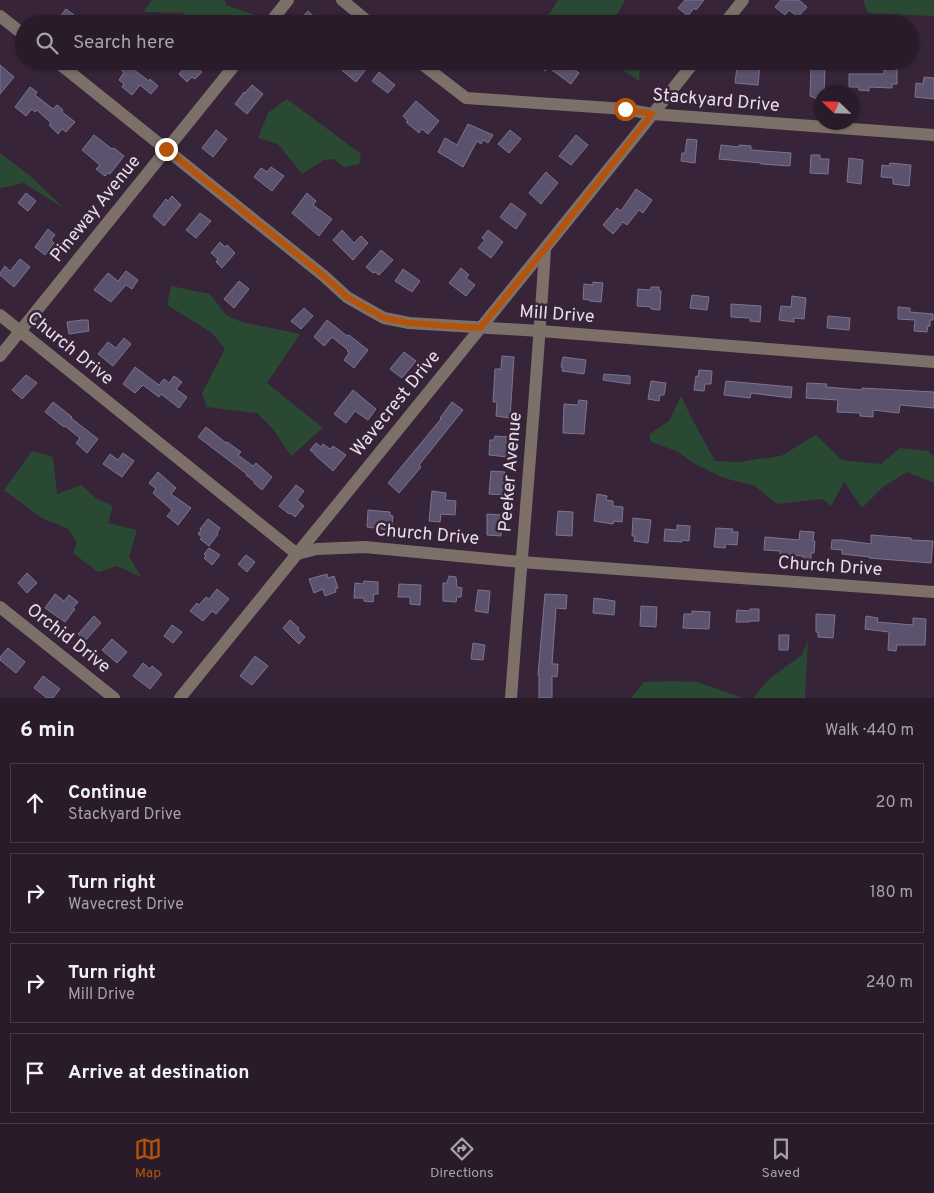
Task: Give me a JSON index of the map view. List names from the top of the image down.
{
  "streets": {
    "street": [
      "Stackyard Drive",
      "Pineway Avenue",
      "Mill Drive",
      "Church Drive",
      "Wavecrest Drive",
      "Peeker Avenue",
      "Orchid Drive"
    ]
  },
  "crossings": [
    ["Stackyard Drive", "Wavecrest Drive"],
    ["Pineway Avenue", "Mill Drive"],
    ["Pineway Avenue", "Church Drive"],
    ["Mill Drive", "Wavecrest Drive"],
    ["Mill Drive", "Peeker Avenue"],
    ["Church Drive", "Wavecrest Drive"],
    ["Church Drive", "Peeker Avenue"],
    ["Wavecrest Drive", "Peeker Avenue"]
  ],
  "north": "top left",
  "page": {
    "search": "Search here",
    "heading": ["6 min", "Walk · 440 m"],
    "list": [
      ["Continue", "Stackyard Drive", "20 m"],
      ["Turn right", "Wavecrest Drive", "180 m"],
      ["Turn right", "Mill Drive", "240 m"],
      "Arrive at destination"
    ],
    "nav": ["Map", "Directions", "Saved"]
  }
}
